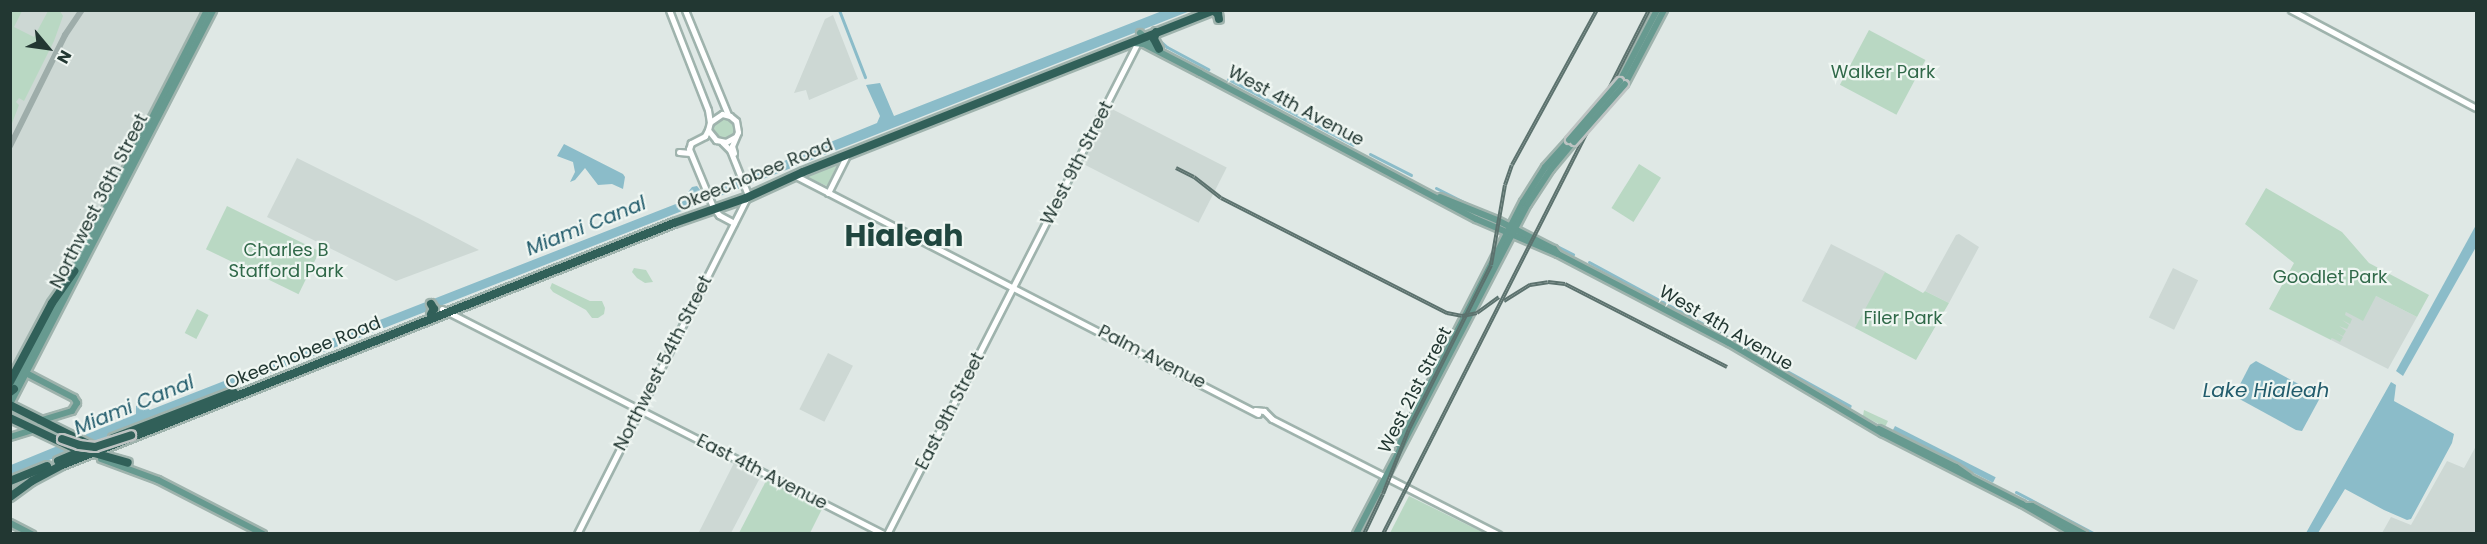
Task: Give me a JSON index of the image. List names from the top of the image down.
{
  "streets": {
    "highway": ["Okeechobee Road"],
    "main road": [
      "West 4th Avenue",
      "West 9th Street",
      "Northwest 36th Street",
      "Palm Avenue",
      "Northwest 54th Street",
      "West 21st Street",
      "East 9th Street",
      "East 4th Avenue"
    ]
  },
  "crossings": [
    ["West 4th Avenue", "West 9th Street"],
    ["West 4th Avenue", "Okeechobee Road"],
    ["West 4th Avenue", "West 21st Street"],
    ["West 9th Street", "Okeechobee Road"],
    ["West 9th Street", "Palm Avenue"],
    ["West 9th Street", "East 9th Street"],
    ["Okeechobee Road", "Palm Avenue"],
    ["Okeechobee Road", "Northwest 54th Street"],
    ["Okeechobee Road", "East 4th Avenue"],
    ["Palm Avenue", "West 21st Street"],
    ["Palm Avenue", "East 9th Street"],
    ["Northwest 54th Street", "East 4th Avenue"],
    ["East 9th Street", "East 4th Avenue"]
  ],
  "districts": ["Hialeah"],
  "water": ["Miami Canal", "Lake Hialeah"],
  "parks": [
    "Walker Park",
    "Charles B Stafford Park",
    "Goodlet Park",
    "Filer Park"
  ],
  "north": "bottom right"
}
